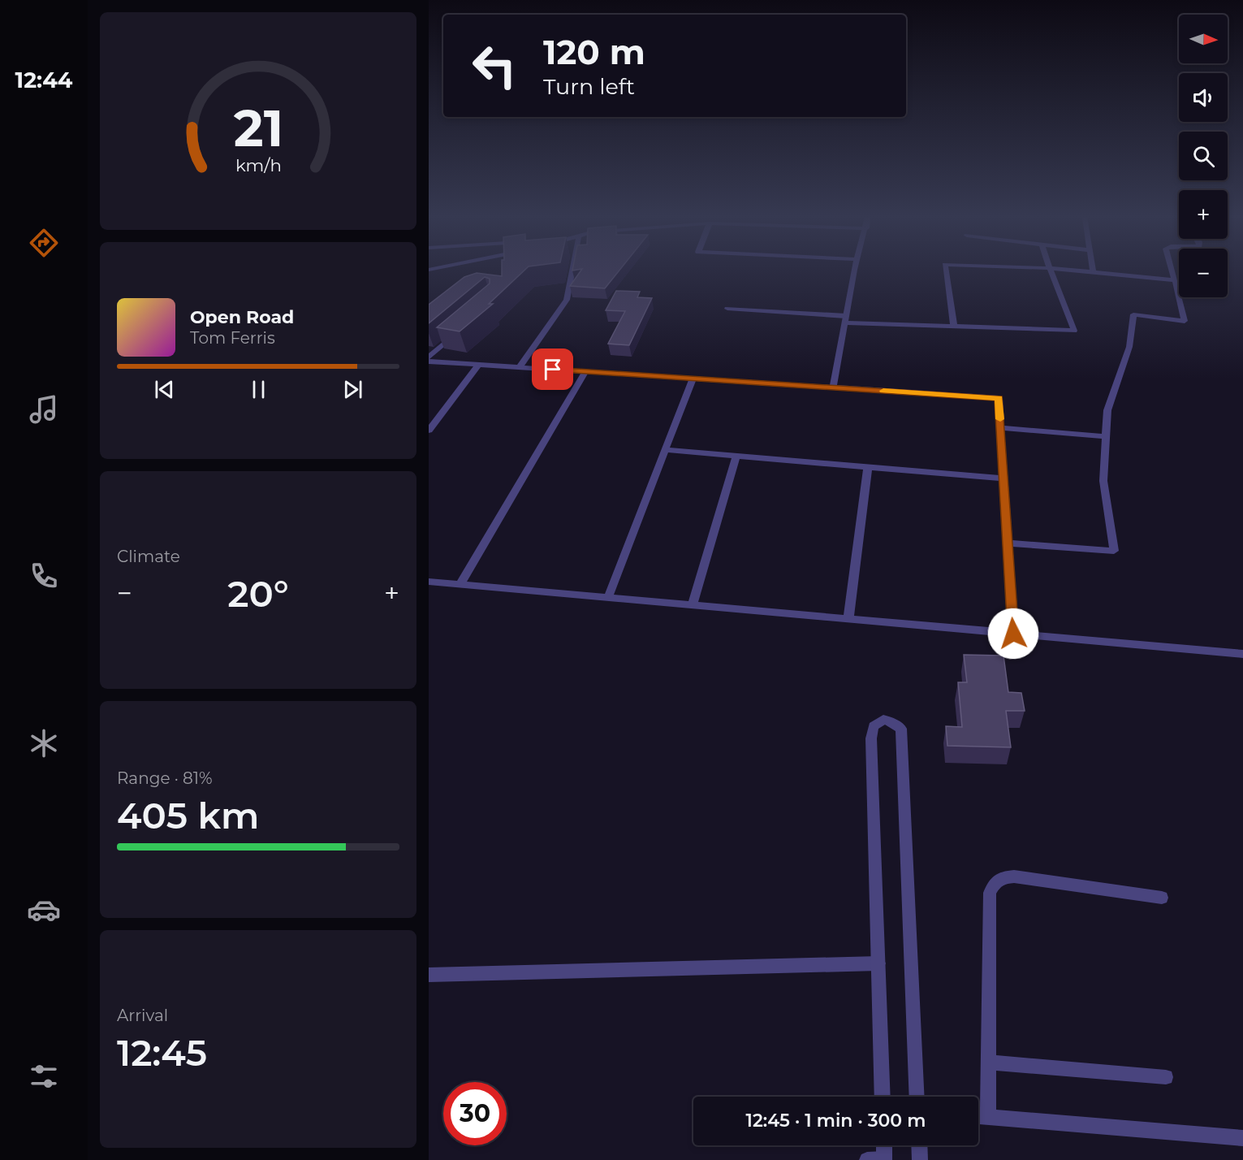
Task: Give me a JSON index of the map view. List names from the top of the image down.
{
  "north": "right",
  "page": {
    "tabs": "12:44",
    "map_buttons": ["+", "−"],
    "turn": ["120 m", "Turn left"],
    "song": ["Open Road", "Tom Ferris"],
    "tile": [
      "Climate",
      ["Range · 81%", "405 km"],
      ["Arrival", "12:45"]
    ],
    "heat": ["−", "20°", "+"],
    "limit": "30",
    "trip": "12:45 · 1 min · 300 m",
    "gauge": ["21", "km/h"]
  }
}
